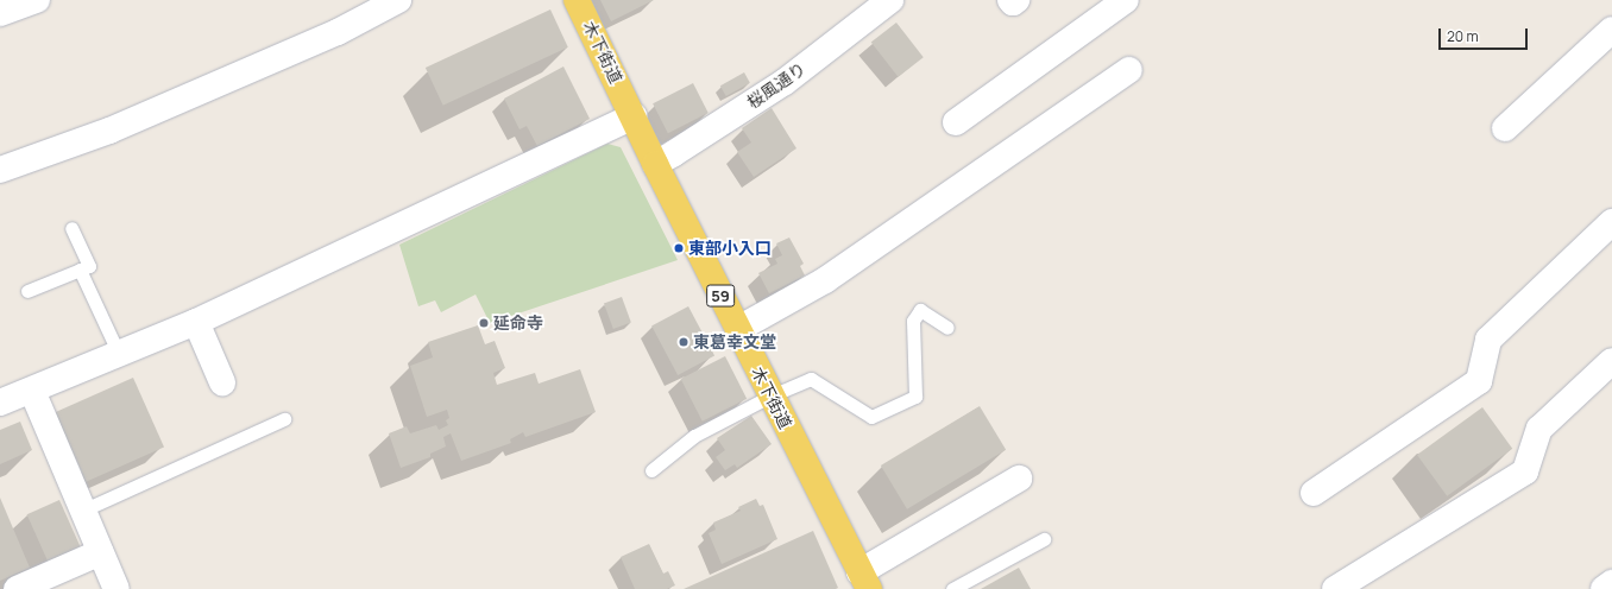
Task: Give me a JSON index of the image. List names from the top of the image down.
{
  "streets": {
    "main road": ["木下街道", "59"],
    "street": ["桜風通り"]
  },
  "crossings": [
    ["木下街道", "桜風通り"]
  ],
  "places": ["東部小入口", "延命寺", "東葛幸文堂"],
  "scale_bar": "20 m"
}
